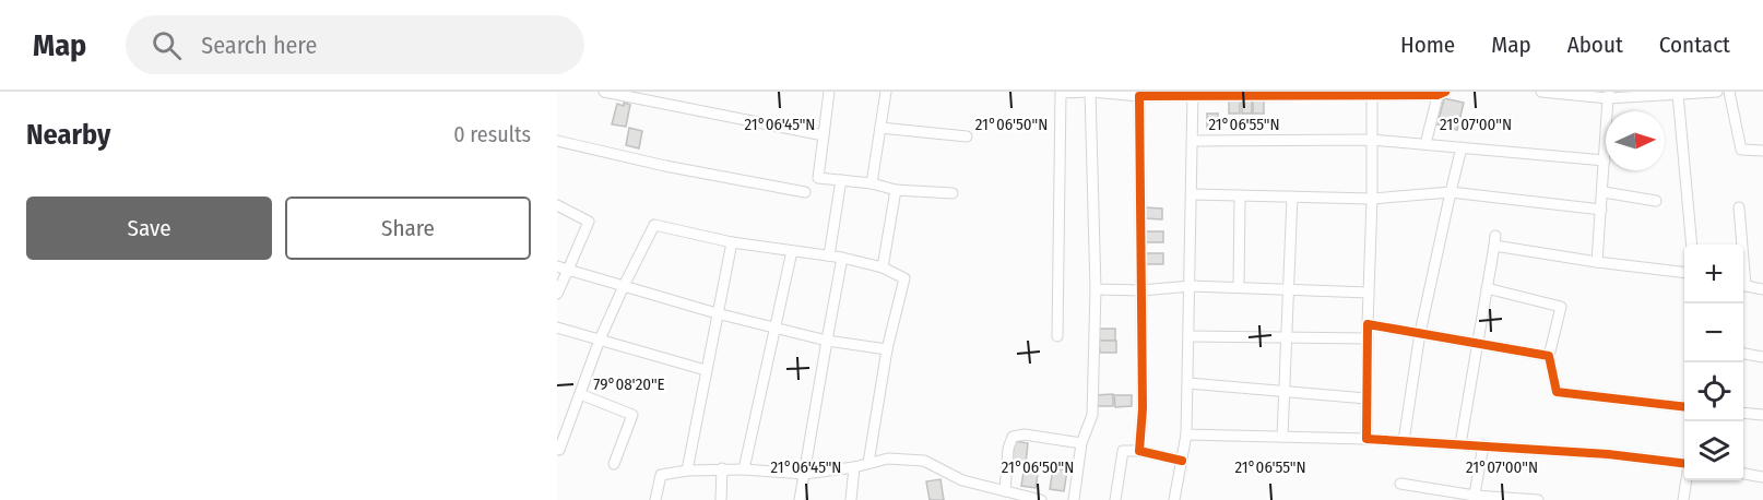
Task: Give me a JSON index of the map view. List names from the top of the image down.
{
  "north": "right",
  "page": {
    "header": "Map",
    "search": "Search here",
    "nav": [
      "Home",
      "Map",
      "About",
      "Contact"
    ],
    "heading": ["Nearby", "0 results"],
    "buttons": ["Save", "Share"],
    "map_buttons": ["+", "−"]
  },
  "coordinates": [
    "21°06'45\"N",
    "21°06'50\"N",
    "21°06'55\"N",
    "21°07'00\"N",
    "79°08'20\"E"
  ]
}
